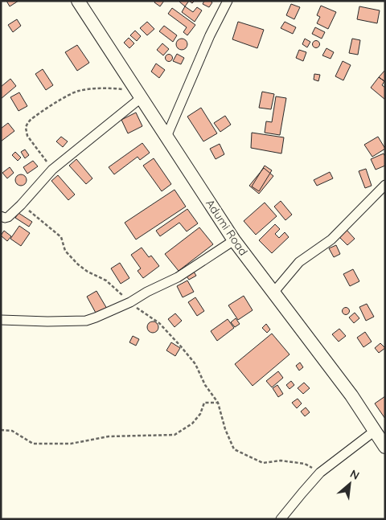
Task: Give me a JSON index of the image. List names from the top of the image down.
{
  "streets": {
    "main road": ["Adumi Road"]
  },
  "north": "top right"
}
